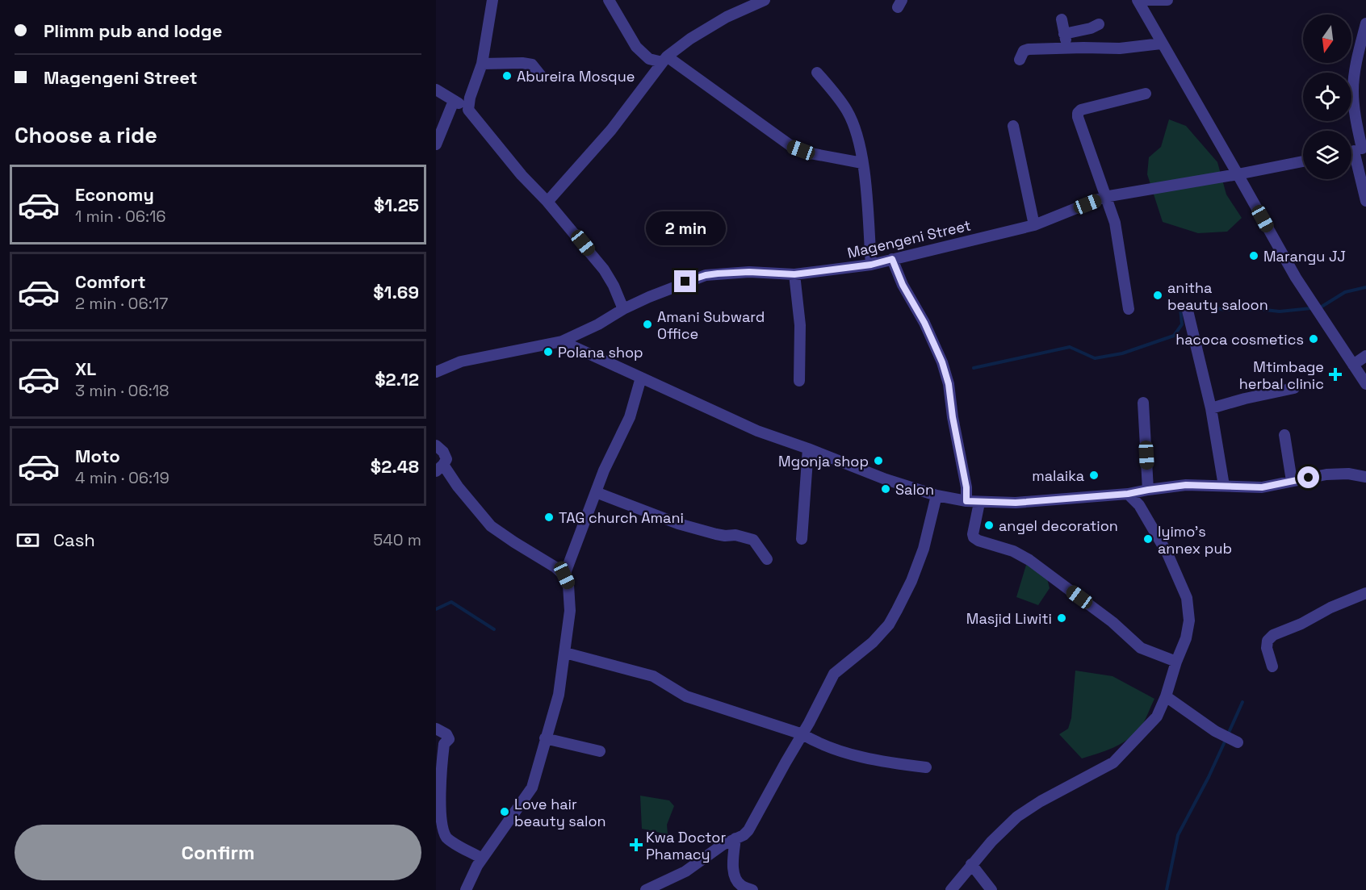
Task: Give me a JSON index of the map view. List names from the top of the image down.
{
  "streets": {
    "street": ["Magengeni Street"]
  },
  "places": {
    "other": [
      "Abureira Mosque",
      "Marangu JJ",
      "anitha beauty saloon",
      "Amani Subward Office",
      "hacoca cosmetics",
      "Polana shop",
      "Mgonja shop",
      "malaika",
      "Salon",
      "TAG church Amani",
      "angel decoration",
      "lyimo's annex pub",
      "Masjid Liwiti",
      "Love hair beauty salon"
    ],
    "health": ["Mtimbage herbal clinic", "Kwa Doctor Phamacy"]
  },
  "north": "bottom",
  "page": {
    "banner": ["Plimm pub and lodge", "Magengeni Street"],
    "heading": "Choose a ride",
    "list": [
      {
        "name": "Economy",
        "note": "1 min · 06:16",
        "value": "$1.25"
      },
      {
        "name": "Comfort",
        "note": "2 min · 06:17",
        "value": "$1.69"
      },
      {
        "name": "XL",
        "note": "3 min · 06:18",
        "value": "$2.12"
      },
      {
        "name": "Moto",
        "note": "4 min · 06:19",
        "value": "$2.48"
      }
    ],
    "bubble": "2 min",
    "pay": ["Cash", "540 m"],
    "buttons": "Confirm"
  }
}
